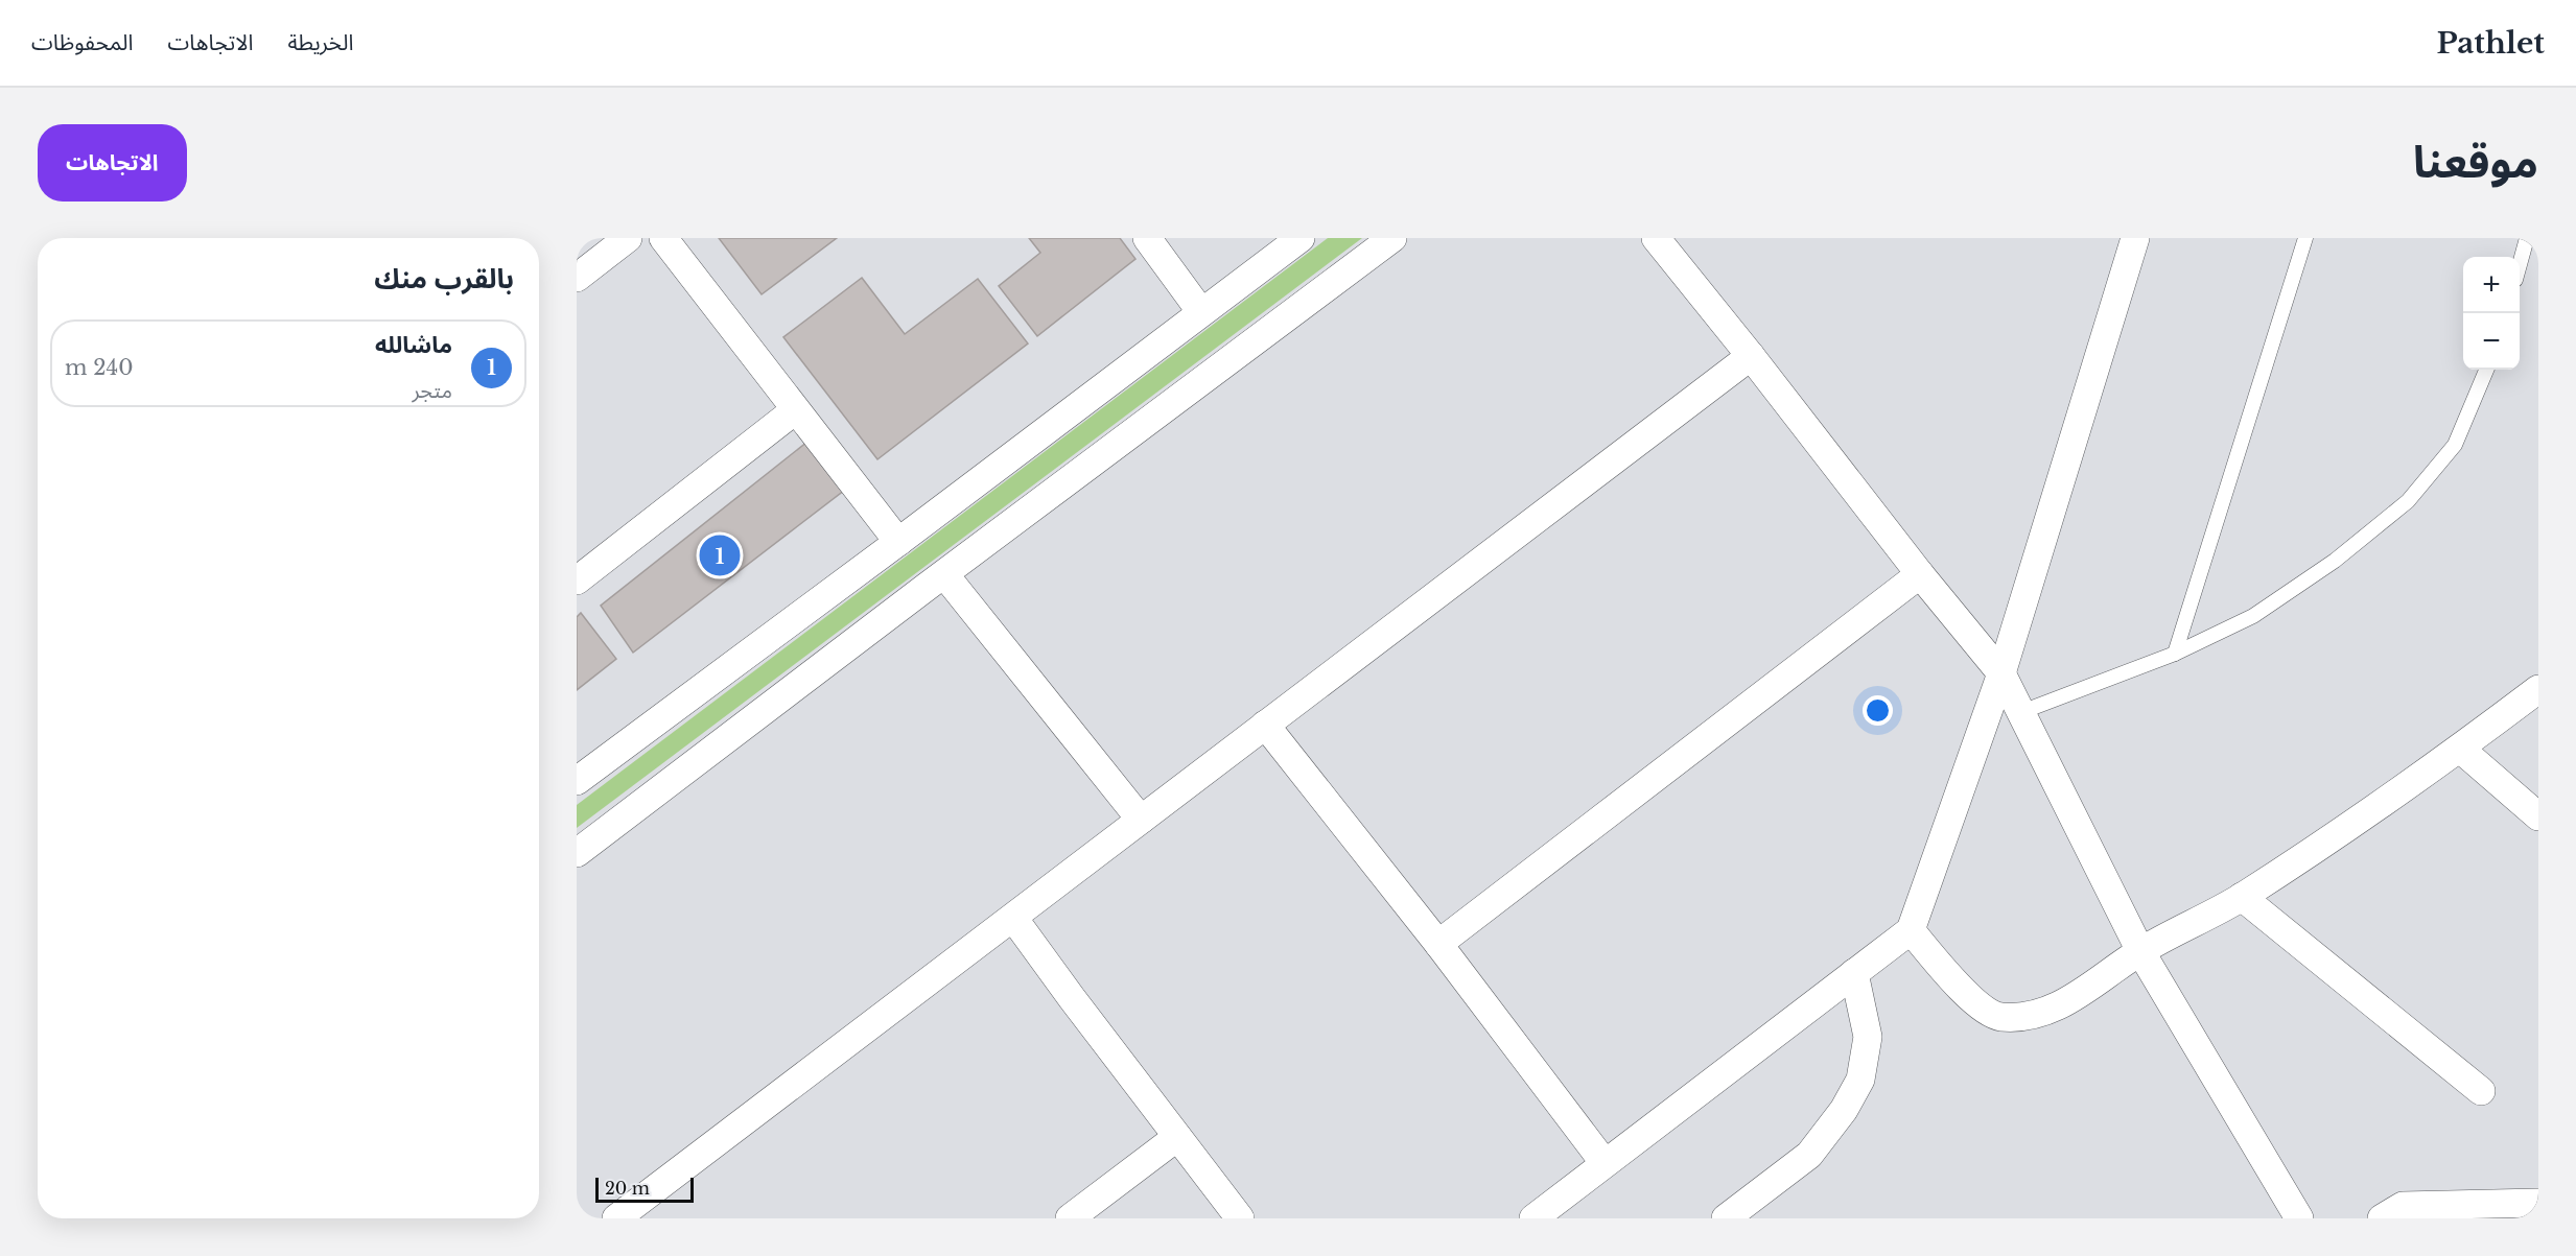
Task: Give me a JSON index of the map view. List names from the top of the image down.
{
  "scale_bar": "20 m",
  "page": {
    "header": "Pathlet",
    "nav": ["الخريطة", "الاتجاهات", "المحفوظات"],
    "title": "موقعنا",
    "buttons": "الاتجاهات",
    "heading": "بالقرب منك",
    "map_buttons": ["+", "−"],
    "list": [
      {
        "mark": "1",
        "name": "ماشالله",
        "note": "متجر",
        "value": "240 m"
      }
    ],
    "pins": "1",
    "scale": "20 m"
  }
}
